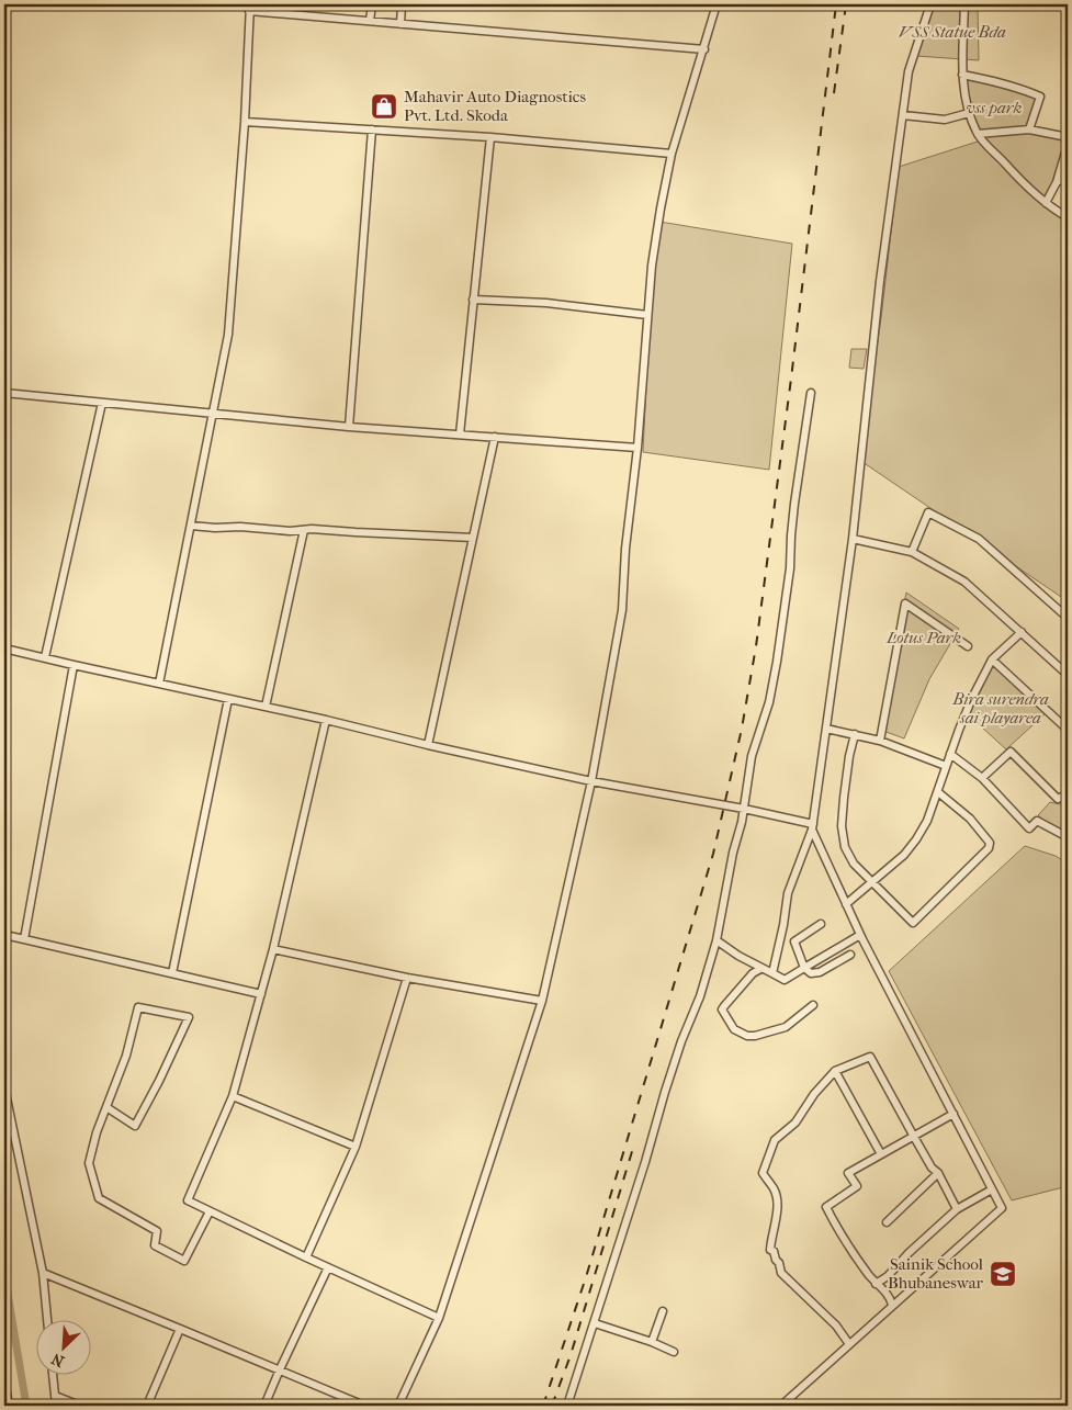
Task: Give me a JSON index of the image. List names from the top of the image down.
{
  "parks": [
    "VSS Statue Bda",
    "vss park",
    "Lotus Park",
    "Bira surendra sai playarea"
  ],
  "places": {
    "shop": ["Mahavir Auto Diagnostics Pvt. Ltd. Skoda"],
    "school or university": ["Sainik School Bhubaneswar"]
  },
  "north": "bottom left"
}
